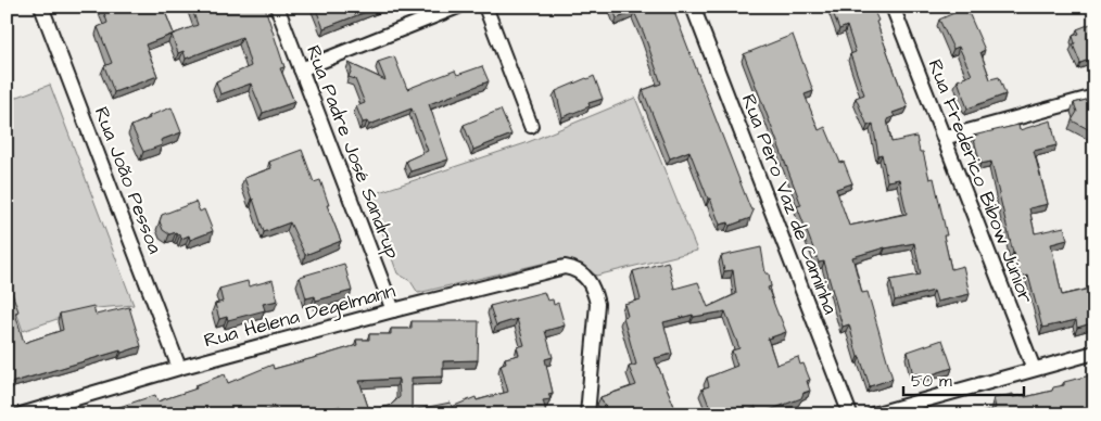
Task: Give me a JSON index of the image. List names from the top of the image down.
{
  "streets": {
    "street": [
      "Rua Padre José Sandrup",
      "Rua João Pessoa",
      "Rua Frederico Bibow Júnior",
      "Rua Pero Vaz de Caminha",
      "Rua Helena Degelmann"
    ]
  },
  "crossings": [
    ["Rua Padre José Sandrup", "Rua Helena Degelmann"],
    ["Rua João Pessoa", "Rua Helena Degelmann"]
  ],
  "scale_bar": "50 m"
}
